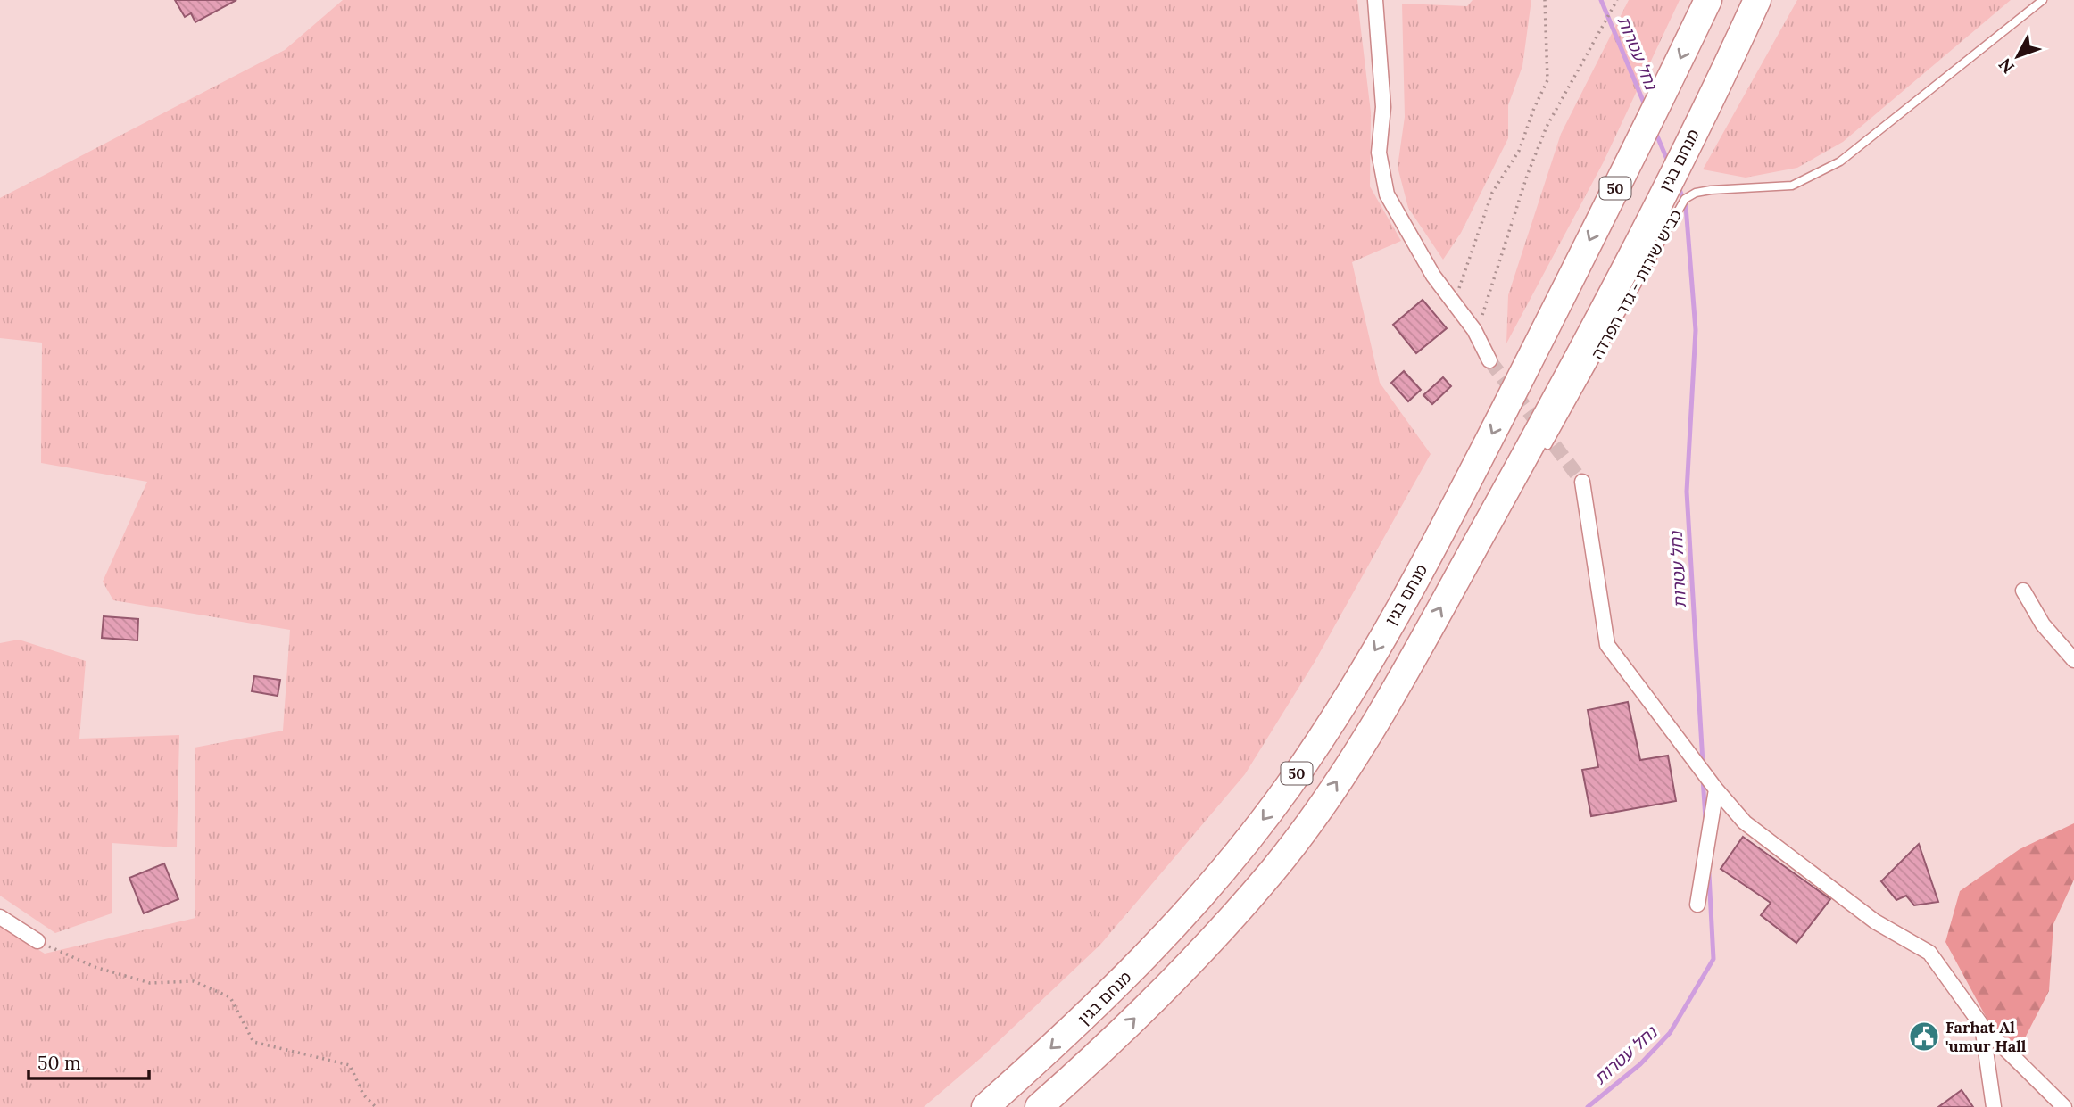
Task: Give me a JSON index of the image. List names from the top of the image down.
{
  "streets": {
    "highway": ["מנחם בגין", "50"],
    "lane": ["כביש שירות - גדר הפרדה"]
  },
  "water": ["נחל עטרות"],
  "places": {
    "public building": ["Farhat Al 'umur Hall"]
  },
  "scale_bar": "50 m",
  "north": "bottom left"
}
